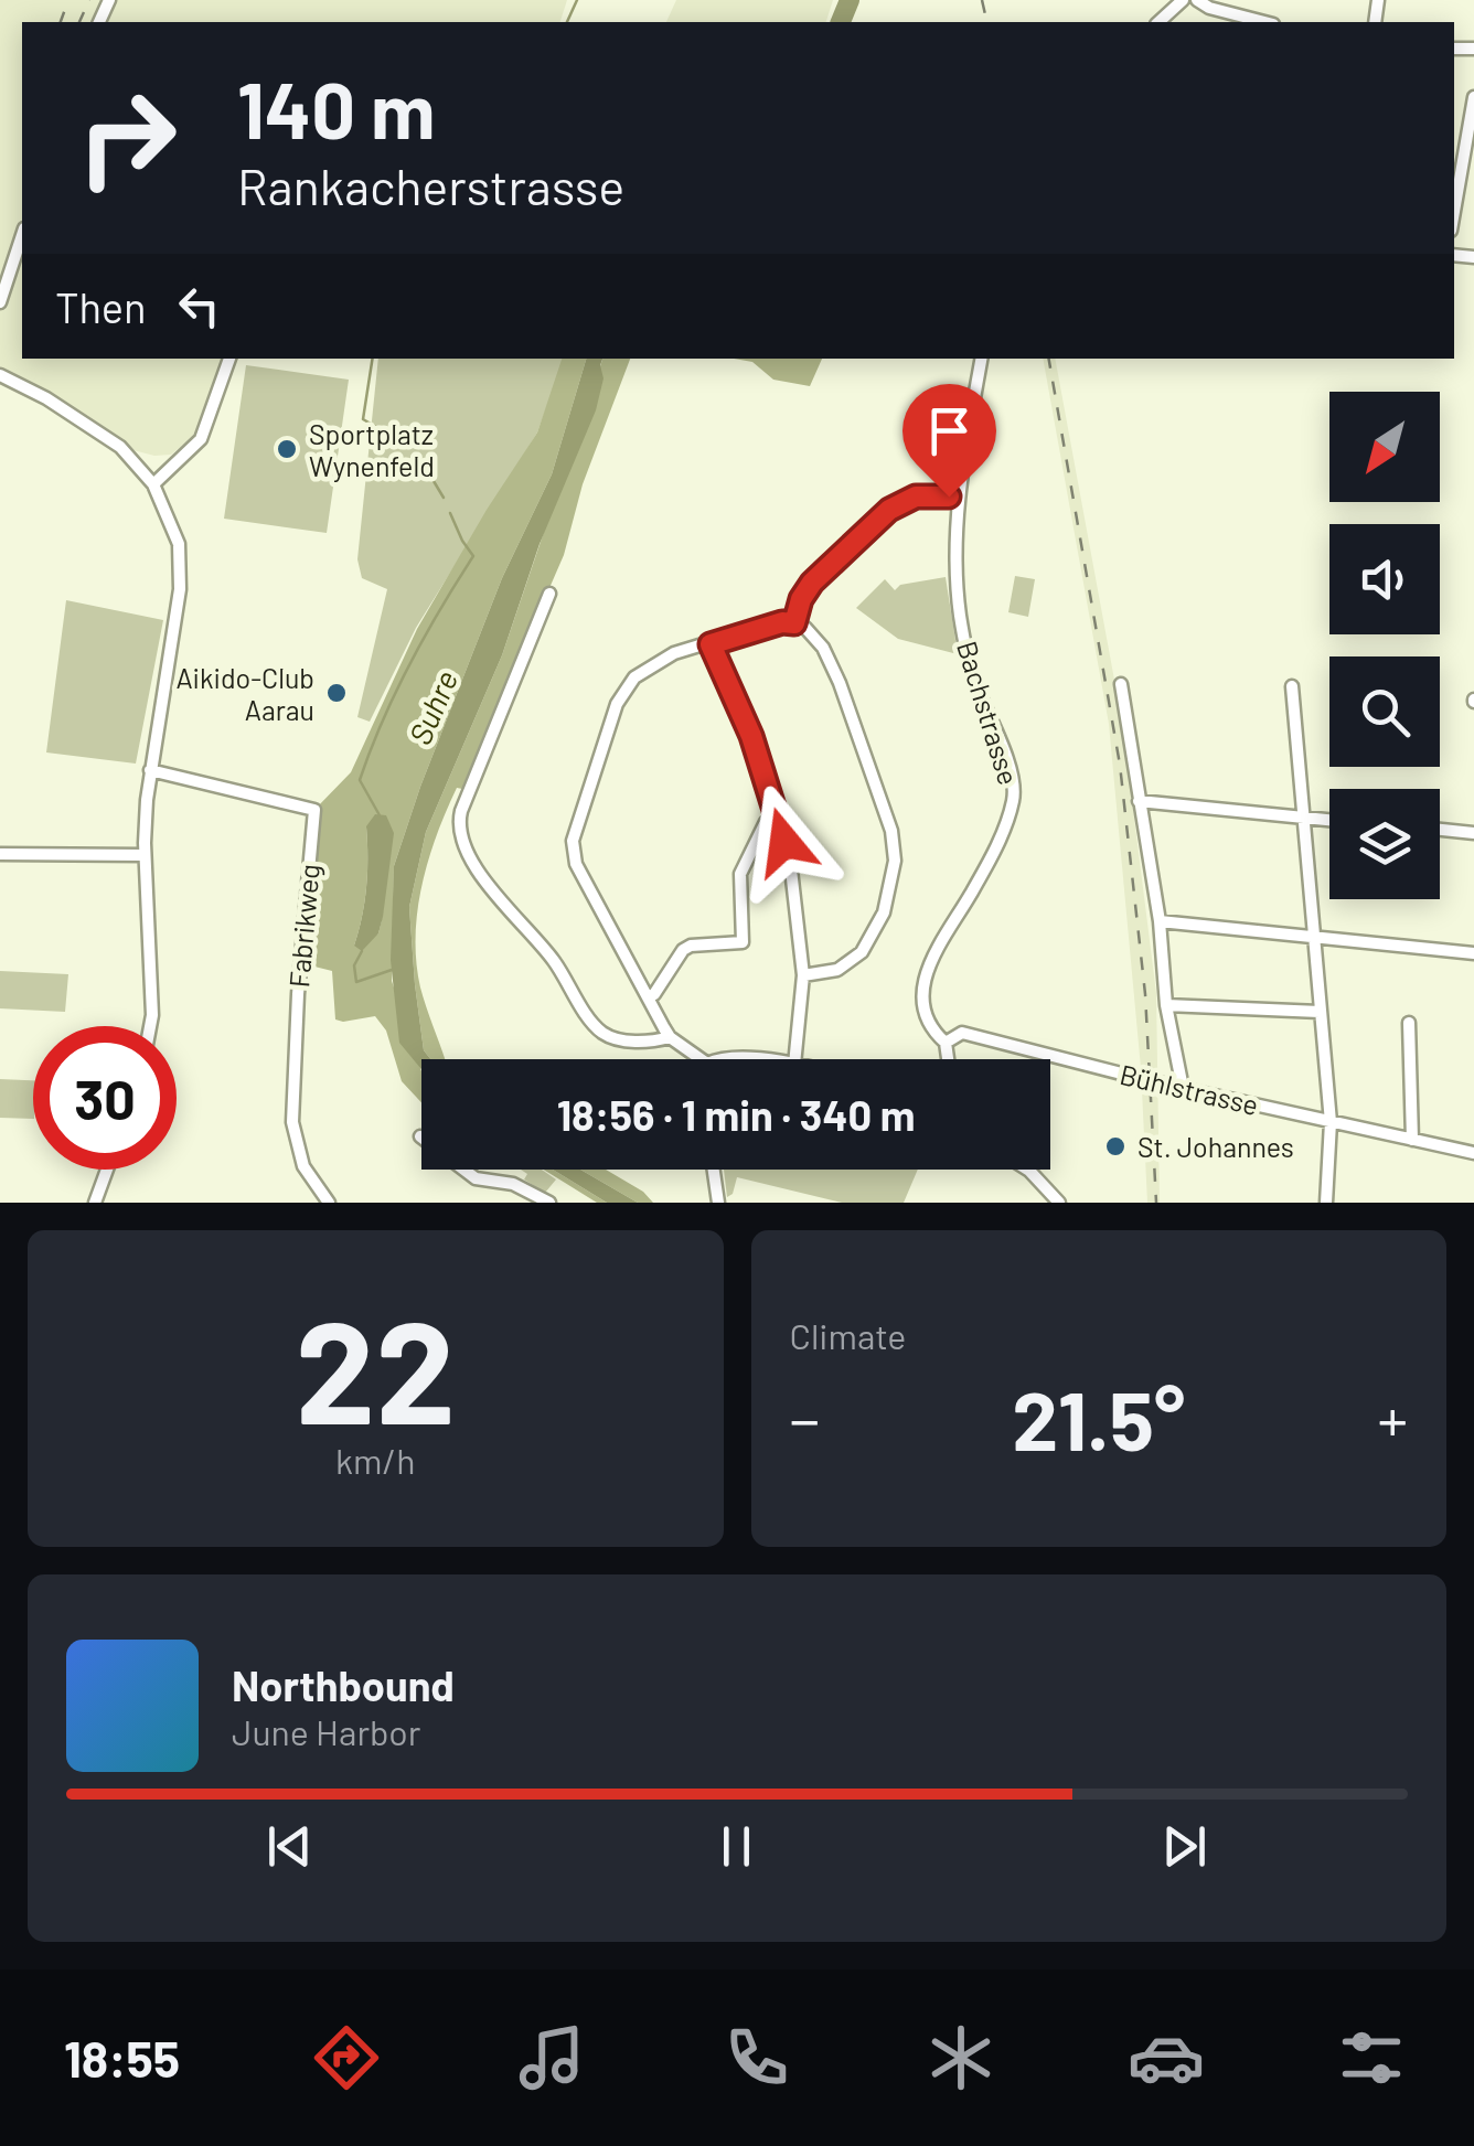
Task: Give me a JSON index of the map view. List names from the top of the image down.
{
  "streets": {
    "street": ["Bachstrasse", "Fabrikweg", "Bühlstrasse"]
  },
  "crossings": [
    ["Bachstrasse", "Bühlstrasse"]
  ],
  "water": ["Suhre"],
  "places": ["Sportplatz Wynenfeld", "Aikido-Club Aarau", "St. Johannes"],
  "north": "bottom left",
  "page": {
    "turn": ["140 m", "Rankacherstrasse"],
    "then": "Then",
    "limit": "30",
    "trip": "18:56 · 1 min · 340 m",
    "tile": [
      ["22", "km/h"],
      "Climate"
    ],
    "heat": ["−", "21.5°", "+"],
    "song": ["Northbound", "June Harbor"],
    "tabs": "18:55"
  }
}
